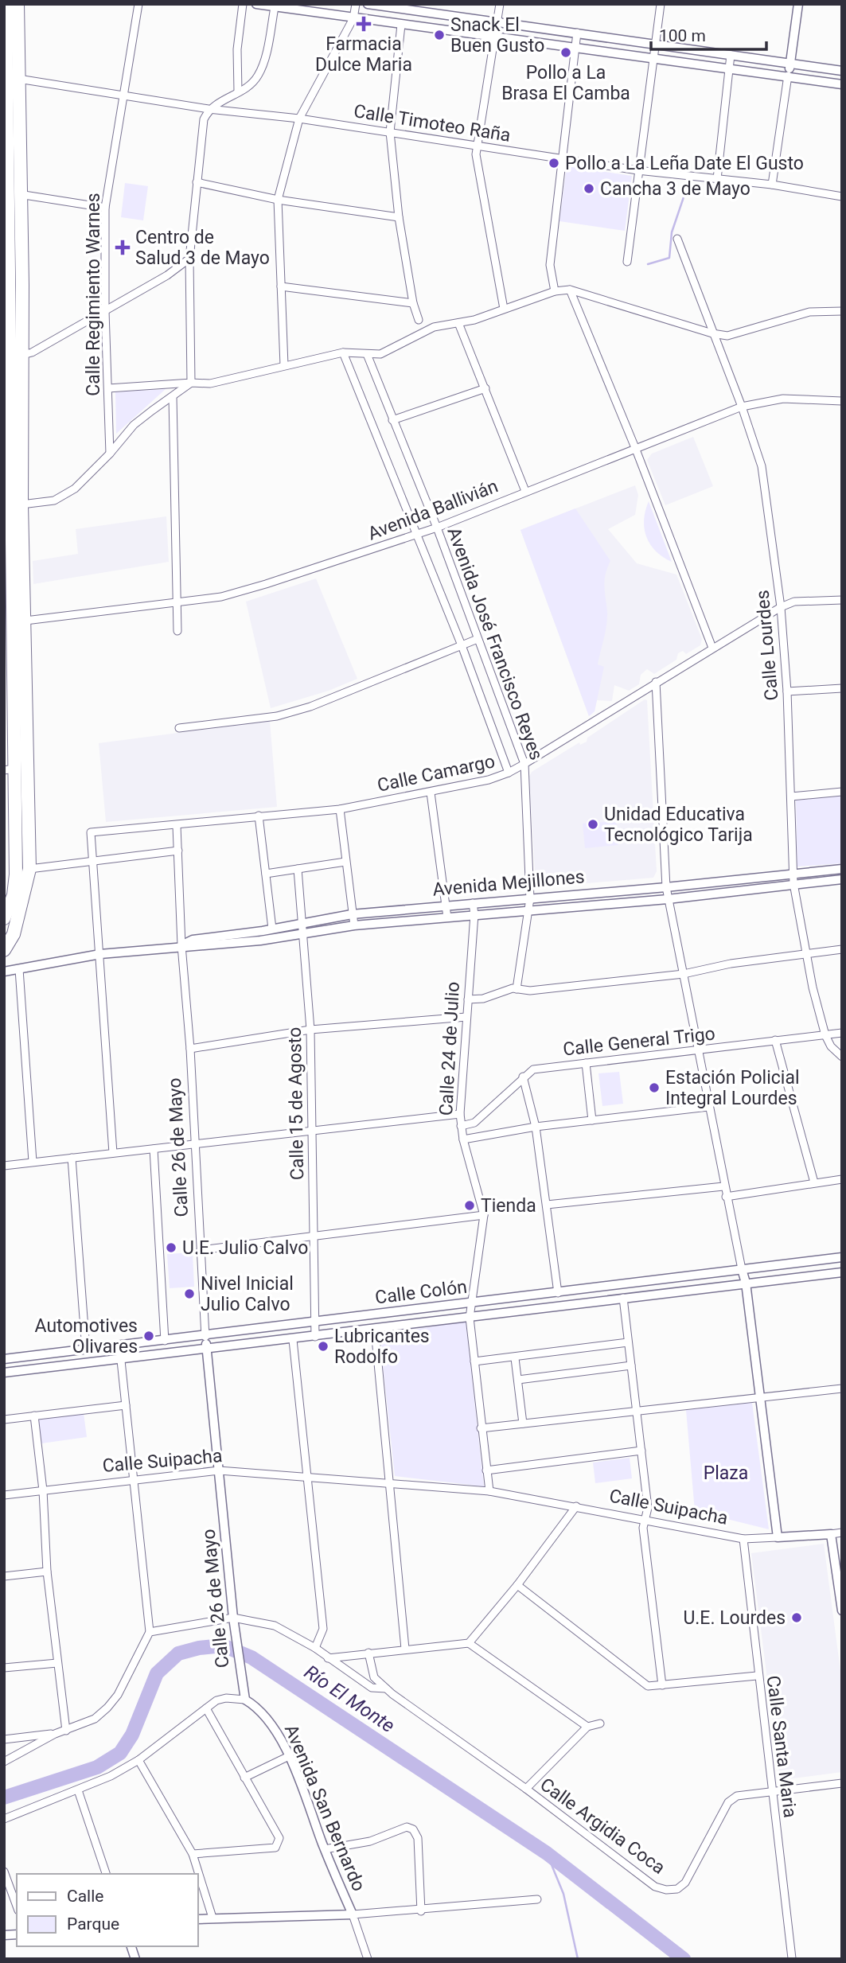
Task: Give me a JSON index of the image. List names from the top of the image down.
{
  "streets": {
    "street": [
      "Calle Timoteo Raña",
      "Calle Regimiento Warnes",
      "Avenida Ballivián",
      "Avenida José Francisco Reyes",
      "Calle Lourdes",
      "Calle Camargo",
      "Avenida Mejillones",
      "Calle General Trigo",
      "Calle 24 de Julio",
      "Calle 15 de Agosto",
      "Calle 26 de Mayo",
      "Calle Colón",
      "Calle Suipacha",
      "Calle Santa Maria",
      "Avenida San Bernardo",
      "Calle Argidia Coca"
    ]
  },
  "crossings": [
    ["Calle Timoteo Raña", "Calle Regimiento Warnes"],
    ["Avenida Ballivián", "Avenida José Francisco Reyes"],
    ["Avenida Ballivián", "Calle Lourdes"],
    ["Avenida José Francisco Reyes", "Calle Camargo"],
    ["Avenida José Francisco Reyes", "Avenida Mejillones"],
    ["Calle Lourdes", "Calle Camargo"],
    ["Calle Lourdes", "Avenida Mejillones"],
    ["Calle Lourdes", "Calle General Trigo"],
    ["Calle Camargo", "Calle 26 de Mayo"],
    ["Avenida Mejillones", "Calle 24 de Julio"],
    ["Avenida Mejillones", "Calle 15 de Agosto"],
    ["Avenida Mejillones", "Calle 26 de Mayo"],
    ["Calle General Trigo", "Calle 24 de Julio"],
    ["Calle 24 de Julio", "Calle Colón"],
    ["Calle 24 de Julio", "Calle Suipacha"],
    ["Calle 15 de Agosto", "Calle Colón"],
    ["Calle 26 de Mayo", "Calle Colón"],
    ["Calle 26 de Mayo", "Calle Suipacha"],
    ["Calle 26 de Mayo", "Avenida San Bernardo"],
    ["Calle Suipacha", "Calle Santa Maria"],
    ["Calle Santa Maria", "Calle Argidia Coca"]
  ],
  "water": ["Río El Monte"],
  "parks": ["Plaza"],
  "places": {
    "health": ["Farmacia Dulce Maria", "Centro de Salud 3 de Mayo"],
    "other": [
      "Snack El Buen Gusto",
      "Pollo a La Brasa El Camba",
      "Pollo a La Leña Date El Gusto",
      "Cancha 3 de Mayo",
      "Unidad Educativa Tecnológico Tarija",
      "Estación Policial Integral Lourdes",
      "Tienda",
      "U.E. Julio Calvo",
      "Nivel Inicial Julio Calvo",
      "Automotives Olivares",
      "Lubricantes Rodolfo",
      "U.E. Lourdes"
    ]
  },
  "legend": ["Calle", "Parque"],
  "scale_bar": "100 m"
}
